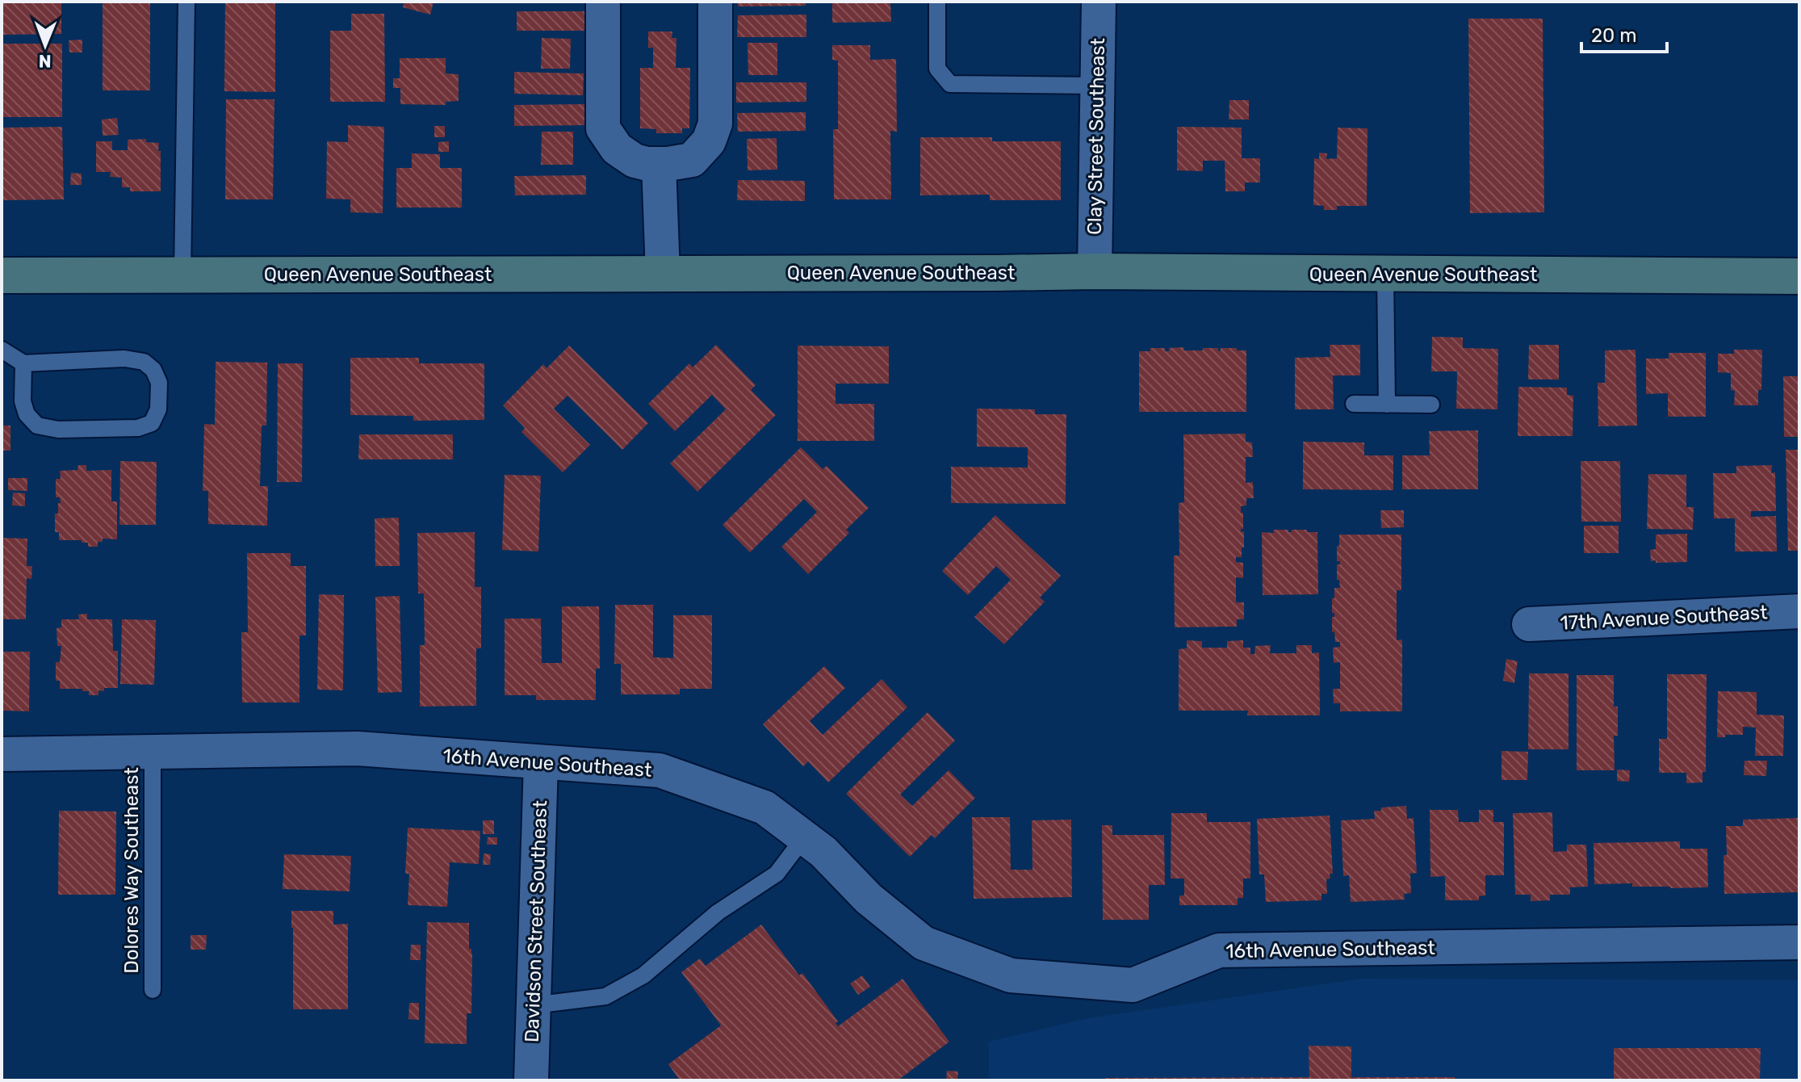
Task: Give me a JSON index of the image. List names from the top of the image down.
{
  "streets": {
    "main road": ["Queen Avenue Southeast"],
    "street": [
      "Clay Street Southeast",
      "17th Avenue Southeast",
      "16th Avenue Southeast",
      "Davidson Street Southeast"
    ],
    "lane": ["Dolores Way Southeast"]
  },
  "crossings": [
    ["Clay Street Southeast", "Queen Avenue Southeast"],
    ["16th Avenue Southeast", "Dolores Way Southeast"],
    ["16th Avenue Southeast", "Davidson Street Southeast"]
  ],
  "scale_bar": "20 m",
  "north": "bottom"
}
